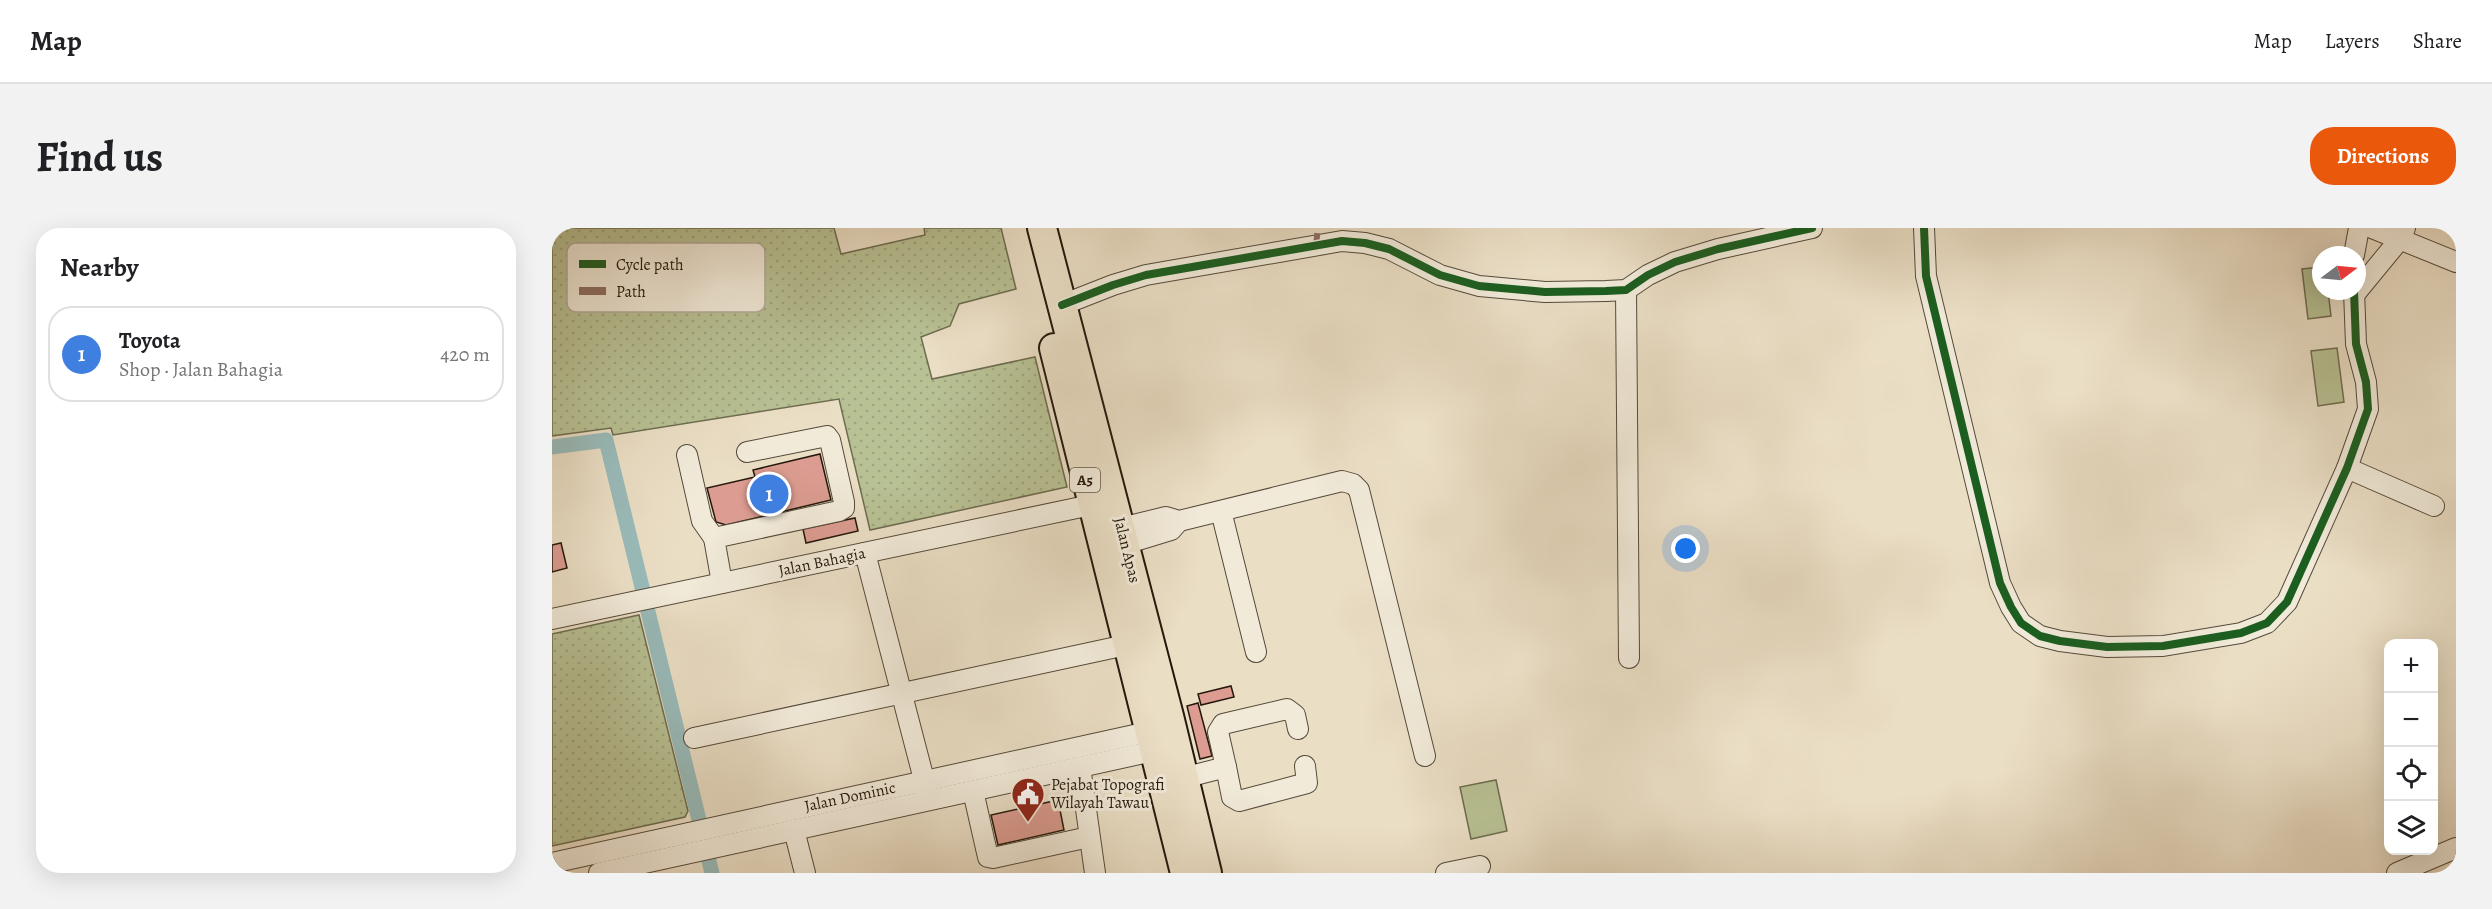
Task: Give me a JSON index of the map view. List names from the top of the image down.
{
  "streets": {
    "highway": ["A5", "Jalan Apas"],
    "street": ["Jalan Bahagia", "Jalan Dominic"]
  },
  "crossings": [
    ["Jalan Apas", "Jalan Bahagia"],
    ["Jalan Apas", "Jalan Dominic"]
  ],
  "places": {
    "public building": ["Pejabat Topografi Wilayah Tawau"]
  },
  "legend": ["Cycle path", "Path"],
  "north": "right",
  "page": {
    "header": "Map",
    "nav": ["Map", "Layers", "Share"],
    "buttons": "Directions",
    "title": "Find us",
    "heading": "Nearby",
    "list": [
      {
        "mark": "1",
        "name": "Toyota",
        "note": "Shop · Jalan Bahagia",
        "value": "420 m"
      }
    ],
    "pins": "1",
    "map_buttons": ["+", "−"]
  }
}
